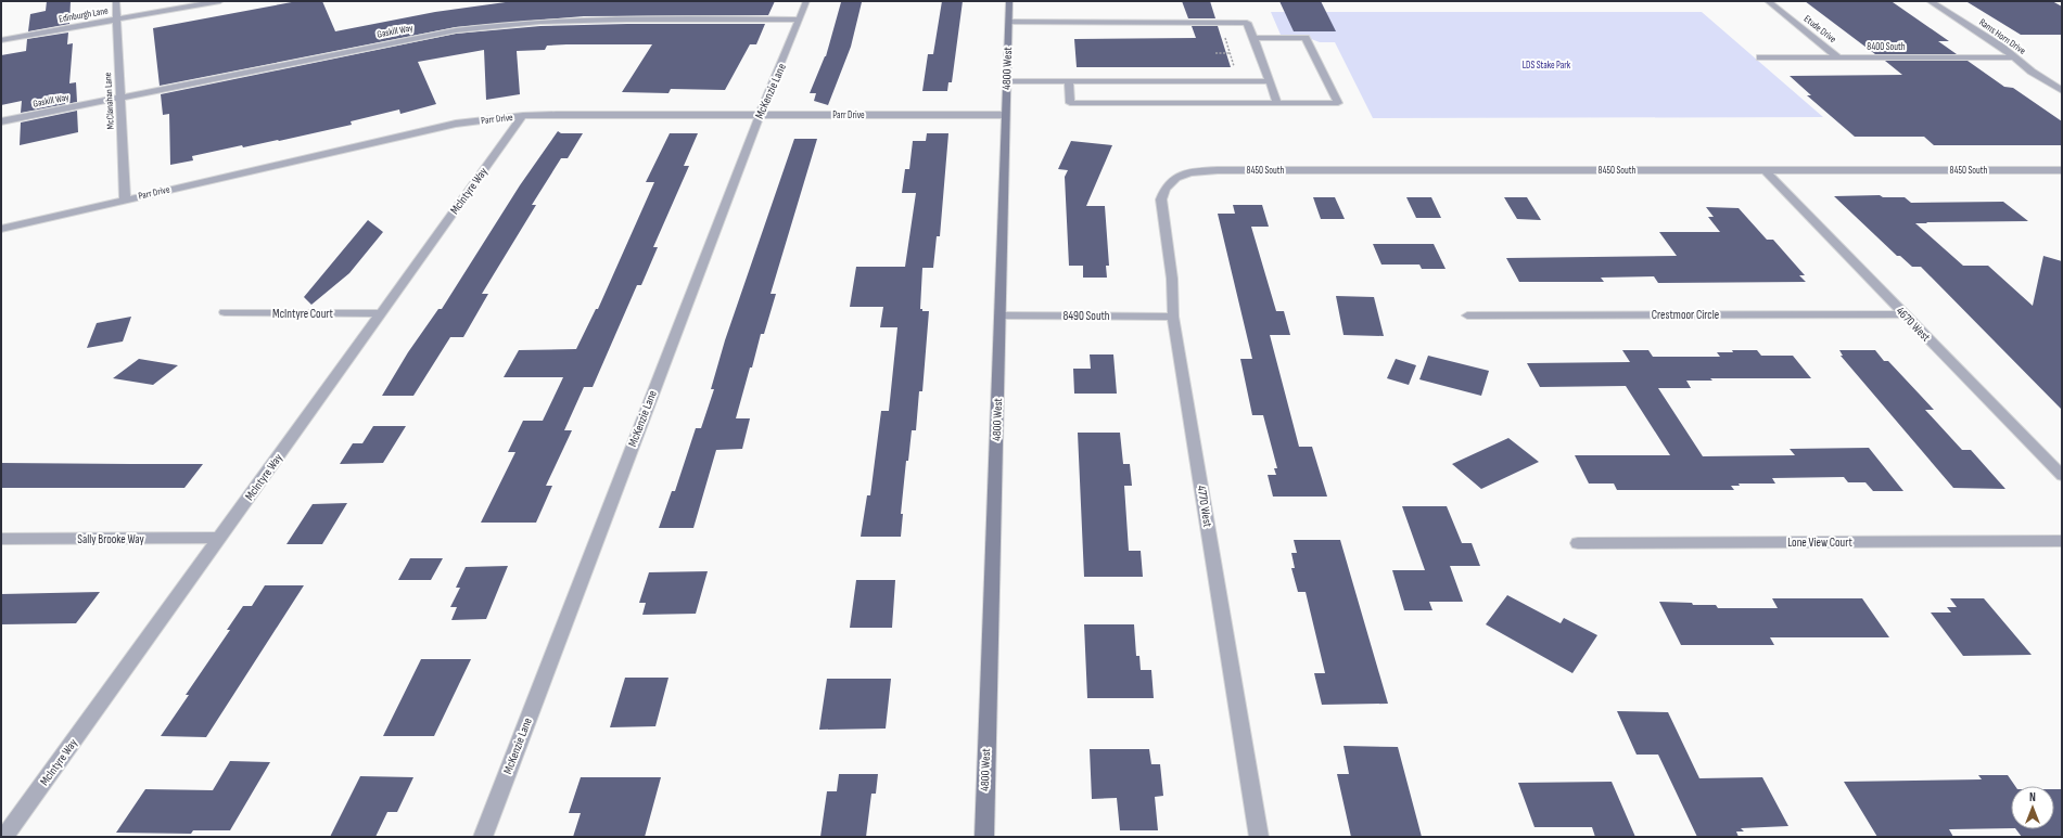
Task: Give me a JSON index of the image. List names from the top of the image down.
{
  "streets": {
    "street": [
      "Edinburgh Lane",
      "Etude Drive",
      "Gaskill Way",
      "Rams Horn Drive",
      "8400 South",
      "4800 West",
      "McKenzie Lane",
      "McClanahan Lane",
      "Parr Drive",
      "8450 South",
      "McIntyre Way",
      "McIntyre Court",
      "Crestmoor Circle",
      "8490 South",
      "4670 West",
      "4770 West",
      "Sally Brooke Way",
      "Lone View Court"
    ]
  },
  "crossings": [
    ["Edinburgh Lane", "McClanahan Lane"],
    ["Etude Drive", "8400 South"],
    ["Gaskill Way", "McKenzie Lane"],
    ["Gaskill Way", "McClanahan Lane"],
    ["Rams Horn Drive", "8400 South"],
    ["4800 West", "Parr Drive"],
    ["4800 West", "8490 South"],
    ["McKenzie Lane", "Parr Drive"],
    ["McClanahan Lane", "Parr Drive"],
    ["Parr Drive", "McIntyre Way"],
    ["8450 South", "4670 West"],
    ["8450 South", "4770 West"],
    ["McIntyre Way", "McIntyre Court"],
    ["McIntyre Way", "Sally Brooke Way"],
    ["Crestmoor Circle", "4670 West"],
    ["8490 South", "4770 West"]
  ],
  "parks": ["LDS Stake Park"],
  "north": "top"
}
